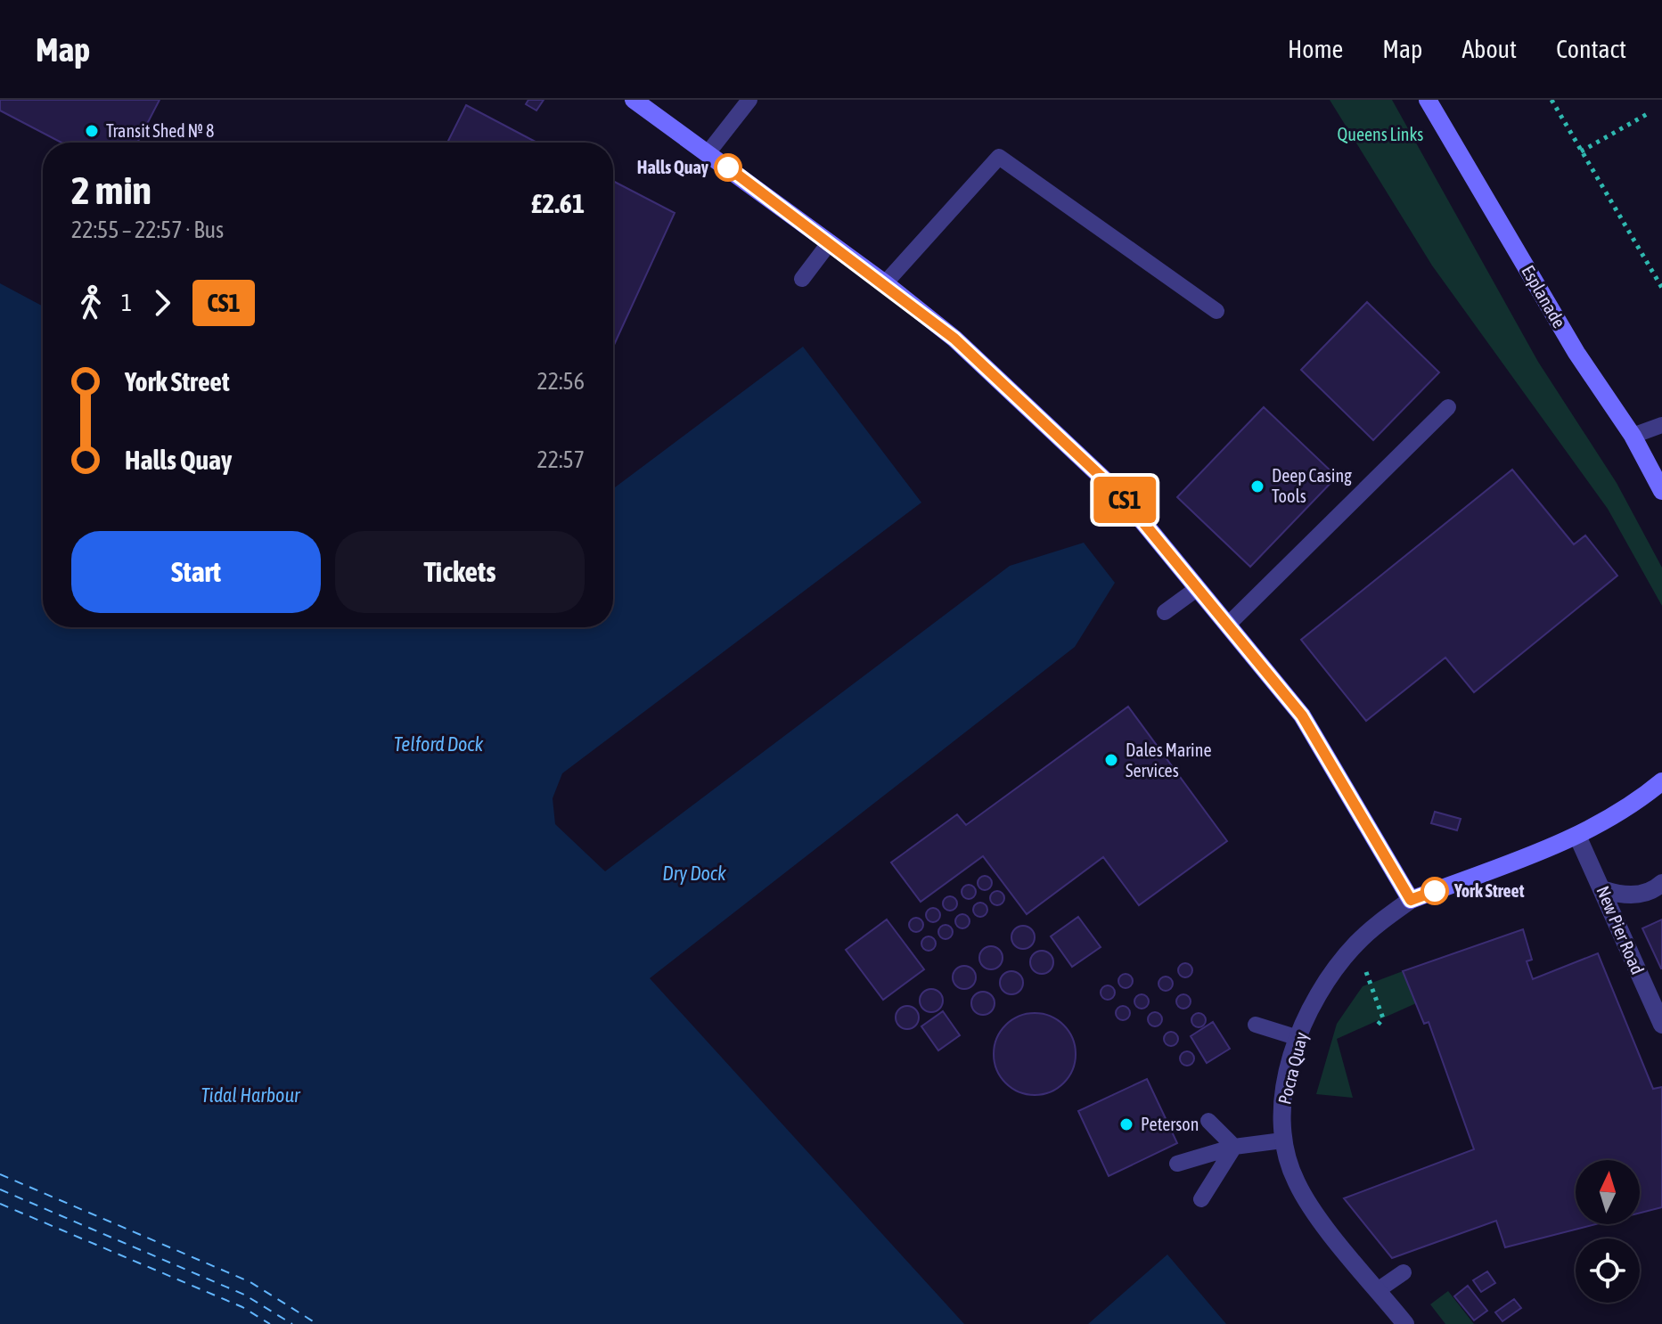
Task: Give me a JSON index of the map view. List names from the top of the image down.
{
  "streets": {
    "street": ["Esplanade", "New Pier Road", "Pocra Quay"]
  },
  "water": ["Telford Dock", "Dry Dock", "Tidal Harbour"],
  "parks": ["Queens Links"],
  "places": [
    "Transit Shed № 8",
    "Halls Quay",
    "Deep Casing Tools",
    "Dales Marine Services",
    "York Street",
    "Peterson"
  ],
  "lines": ["bus line CS1"],
  "north": "top",
  "page": {
    "header": "Map",
    "nav": [
      "Home",
      "Map",
      "About",
      "Contact"
    ],
    "on_map": "CS1",
    "heading": ["2 min", "22:55 – 22:57 · Bus", "£2.61"],
    "legs": ["1", "CS1"],
    "list": [
      {
        "name": "York Street",
        "value": "22:56"
      },
      {
        "name": "Halls Quay",
        "value": "22:57"
      }
    ],
    "buttons": ["Start", "Tickets"]
  }
}
